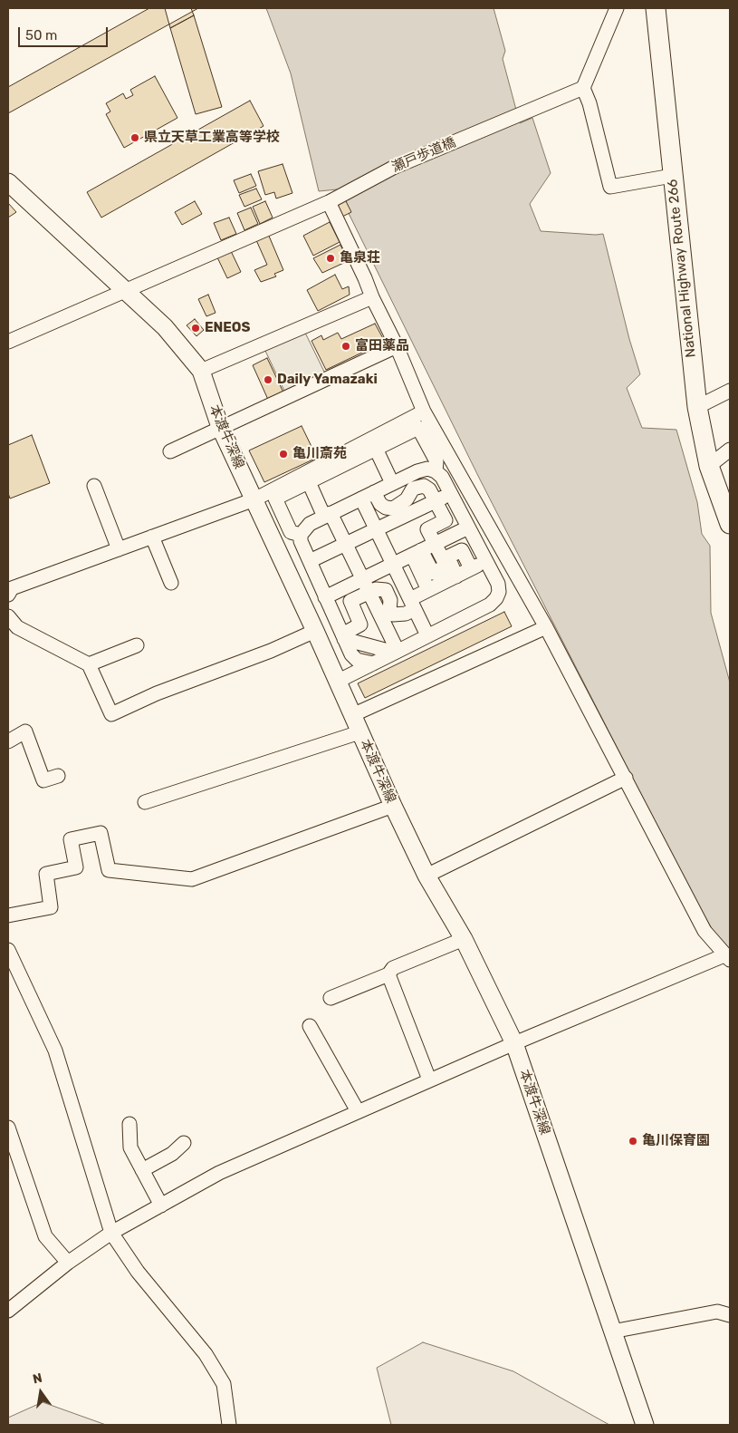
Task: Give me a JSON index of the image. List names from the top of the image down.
{
  "streets": {
    "highway": ["National Highway Route 266"],
    "main road": ["本渡牛深線"],
    "street": ["瀬戸歩道橋"]
  },
  "crossings": [
    ["瀬戸歩道橋", "本渡牛深線"]
  ],
  "places": [
    "県立天草工業高等学校",
    "亀泉荘",
    "ENEOS",
    "富田薬品",
    "Daily Yamazaki",
    "亀川斎苑",
    "亀川保育園"
  ],
  "scale_bar": "50 m",
  "north": "top"
}
